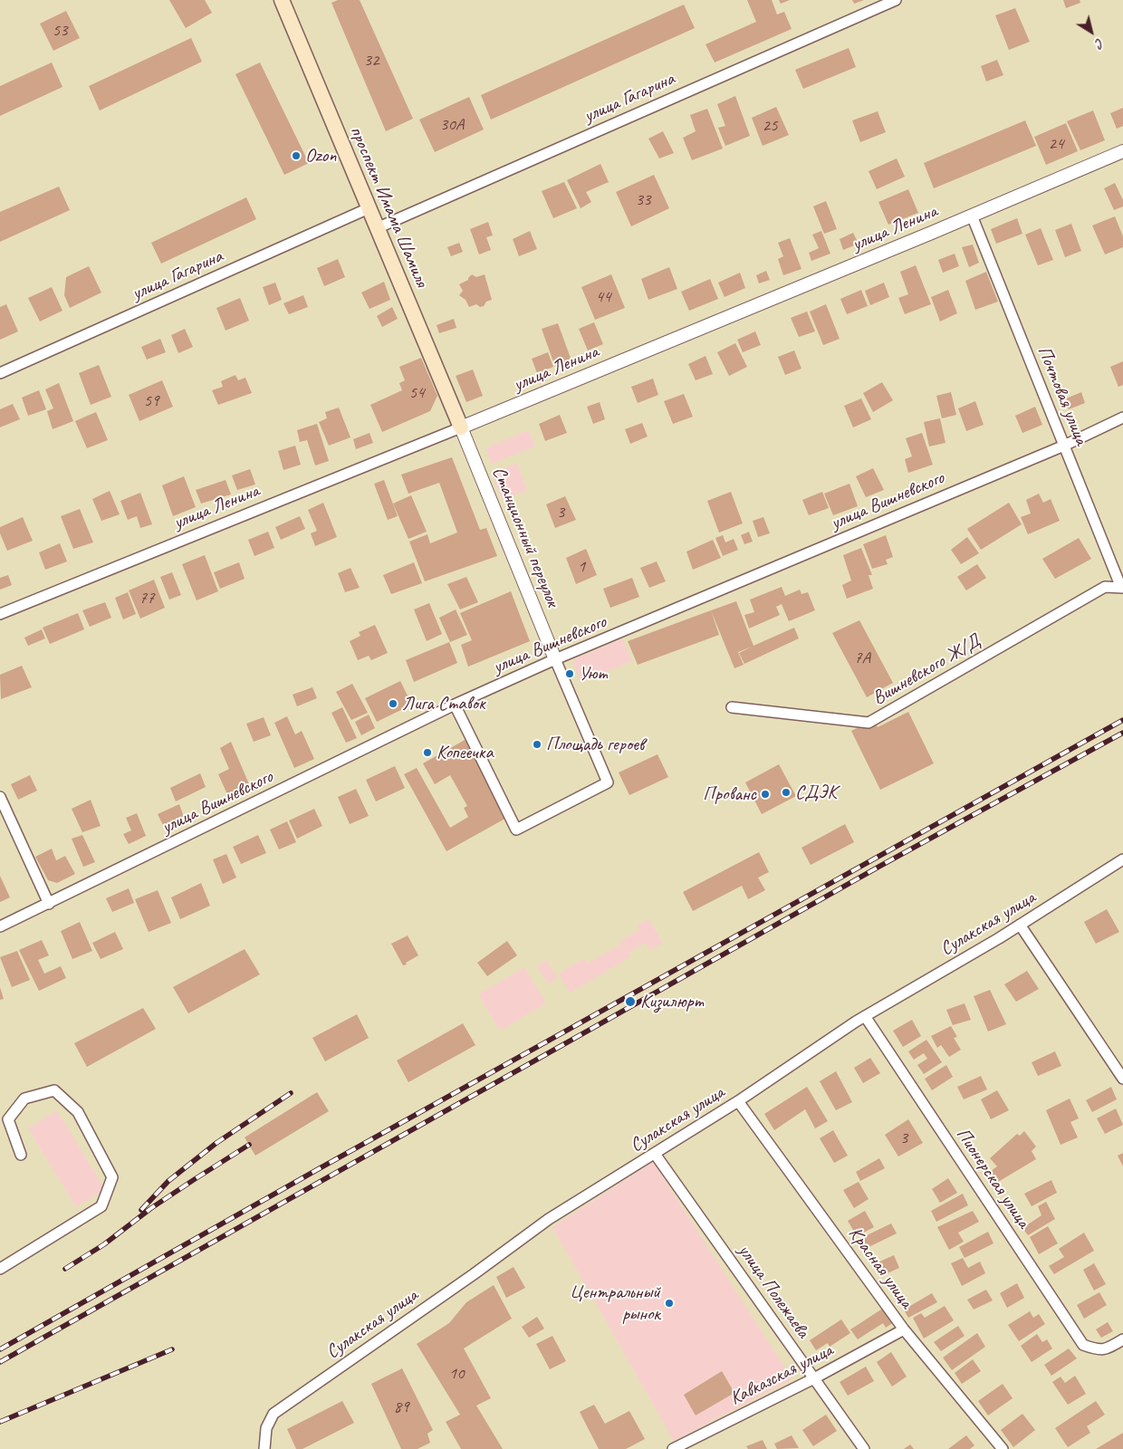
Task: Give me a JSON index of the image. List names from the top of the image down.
{
  "streets": {
    "main road": ["проспект Имама Шамиля"],
    "street": [
      "улица Гагарина",
      "улица Ленина",
      "Почтовая улица",
      "улица Вишневского",
      "Станционный переулок",
      "Вишневского Ж/Д",
      "Сулакская улица",
      "Пионерская улица",
      "Красная улица",
      "улица Полежаева",
      "Кавказская улица"
    ]
  },
  "crossings": [
    ["улица Гагарина", "проспект Имама Шамиля"],
    ["проспект Имама Шамиля", "улица Ленина"],
    ["проспект Имама Шамиля", "Станционный переулок"],
    ["улица Ленина", "Почтовая улица"],
    ["улица Ленина", "Станционный переулок"],
    ["Почтовая улица", "улица Вишневского"],
    ["Почтовая улица", "Вишневского Ж/Д"],
    ["улица Вишневского", "Станционный переулок"],
    ["Сулакская улица", "Пионерская улица"],
    ["Сулакская улица", "Красная улица"],
    ["Сулакская улица", "улица Полежаева"],
    ["Красная улица", "Кавказская улица"],
    ["улица Полежаева", "Кавказская улица"]
  ],
  "places": [
    "Ozon",
    "Уют",
    "Лига Ставок",
    "Площадь героев",
    "Копеечка",
    "СДЭК",
    "Прованс",
    "Кизилюрт",
    "Центральный рынок"
  ],
  "house_numbers": [
    "53",
    "32",
    "30А",
    "25",
    "24",
    "33",
    "44",
    "54",
    "59",
    "3",
    "1",
    "77",
    "7А",
    "3",
    "10",
    "89"
  ],
  "north": "bottom right"
}
